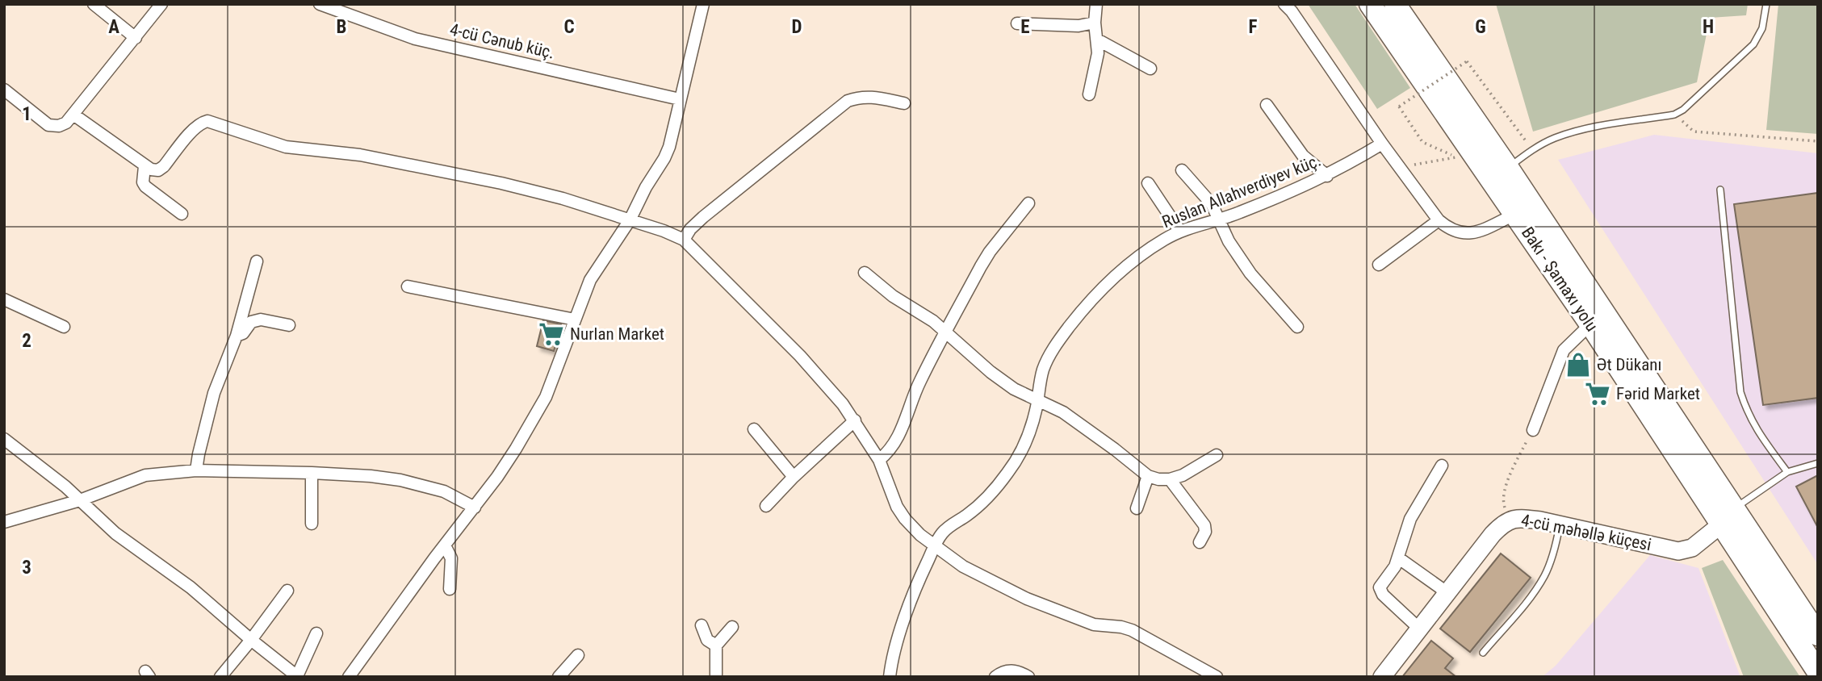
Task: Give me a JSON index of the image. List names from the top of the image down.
{
  "streets": {
    "highway": ["Bakı - Şamaxı yolu"],
    "street": ["4-cü Cənub küç.", "Ruslan Allahverdiyev küç.", "4-cü məhəllə küçesi"]
  },
  "crossings": [
    ["Bakı - Şamaxı yolu", "4-cü məhəllə küçesi"]
  ],
  "places": {
    "supermarket": ["Nurlan Market", "Fərid Market"],
    "shop": ["Ət Dükanı"]
  },
  "grid": {
    "columns": [
      "A",
      "B",
      "C",
      "D",
      "E",
      "F",
      "G",
      "H"
    ],
    "rows": ["1", "2", "3"]
  }
}
